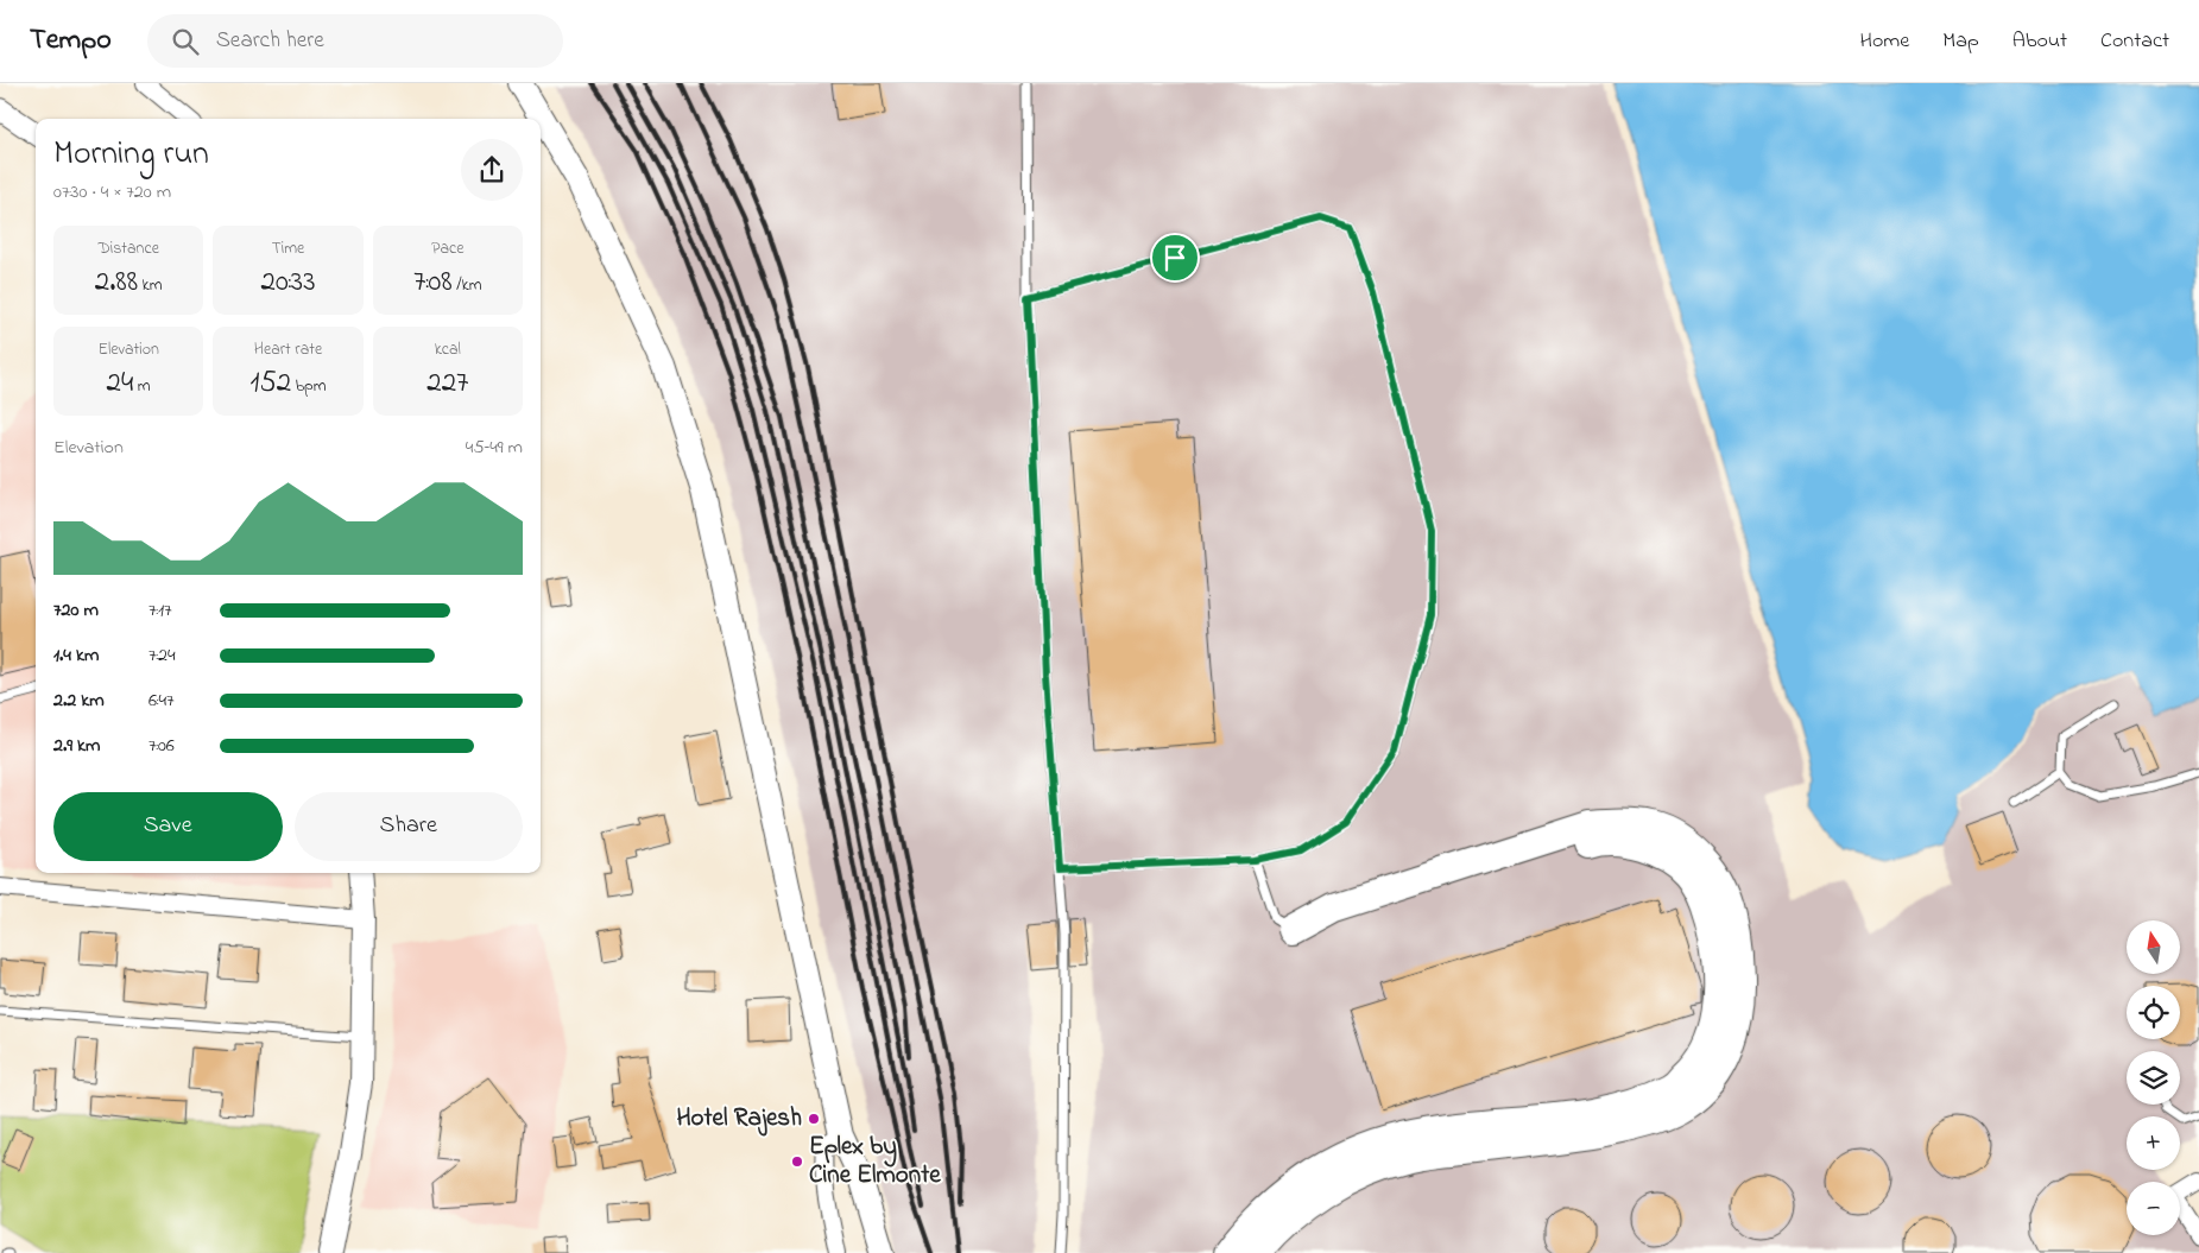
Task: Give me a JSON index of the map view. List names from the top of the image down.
{
  "places": ["Hotel Rajesh", "Eplex by Cine Elmonte"],
  "north": "top",
  "page": {
    "header": "Tempo",
    "search": "Search here",
    "nav": [
      "Home",
      "Map",
      "About",
      "Contact"
    ],
    "heading": ["Morning run", "07:30 · 4 × 720 m"],
    "stats": [
      ["Distance", "2.88 km"],
      ["Time", "20:33"],
      ["Pace", "7:08 /km"],
      ["Elevation", "24 m"],
      ["Heart rate", "152 bpm"],
      ["kcal", "227"]
    ],
    "chart": ["Elevation", "45–49 m"],
    "list": [
      {
        "name": "720 m",
        "note": "7:17"
      },
      {
        "name": "1.4 km",
        "note": "7:24"
      },
      {
        "name": "2.2 km",
        "note": "6:47"
      },
      {
        "name": "2.9 km",
        "note": "7:06"
      }
    ],
    "buttons": ["Save", "Share"],
    "map_buttons": ["+", "−"]
  }
}
